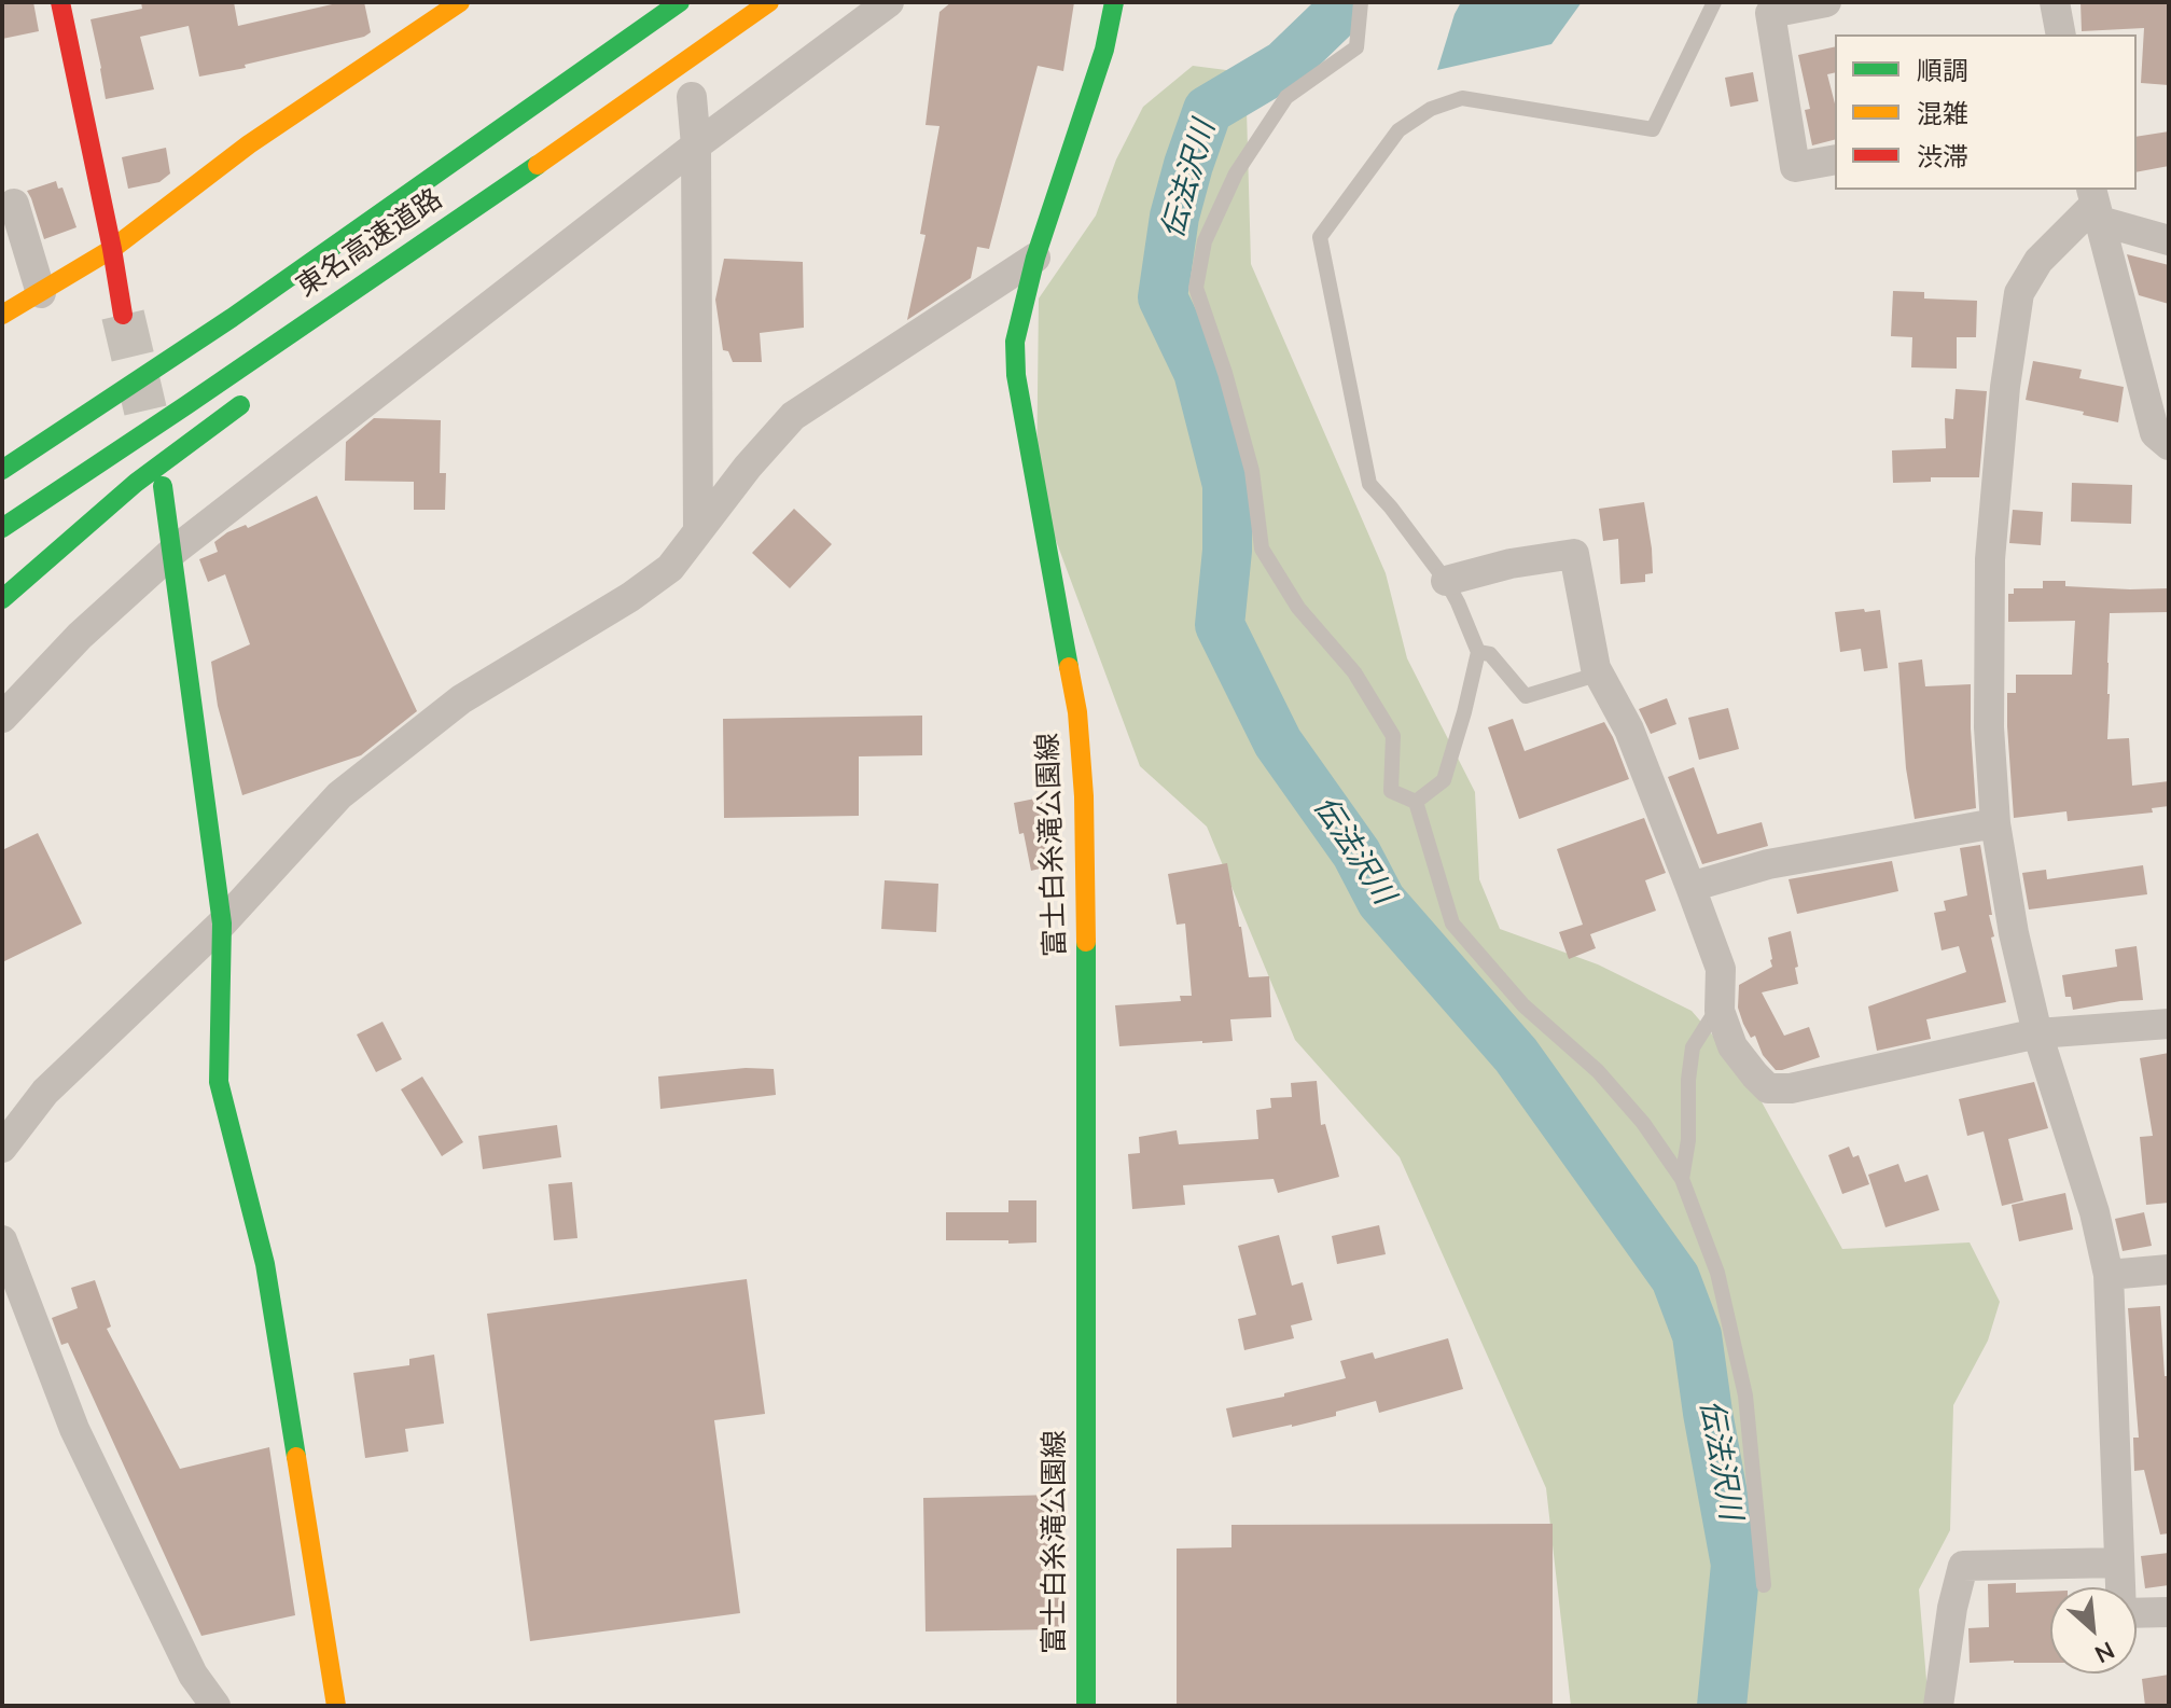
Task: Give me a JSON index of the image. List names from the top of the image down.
{
  "streets": {
    "main road": ["東名高速道路", "富士白糸滝公園線"]
  },
  "water": ["伝法沢川"],
  "legend": ["順調", "混雑", "渋滞"],
  "north": "bottom right"
}
